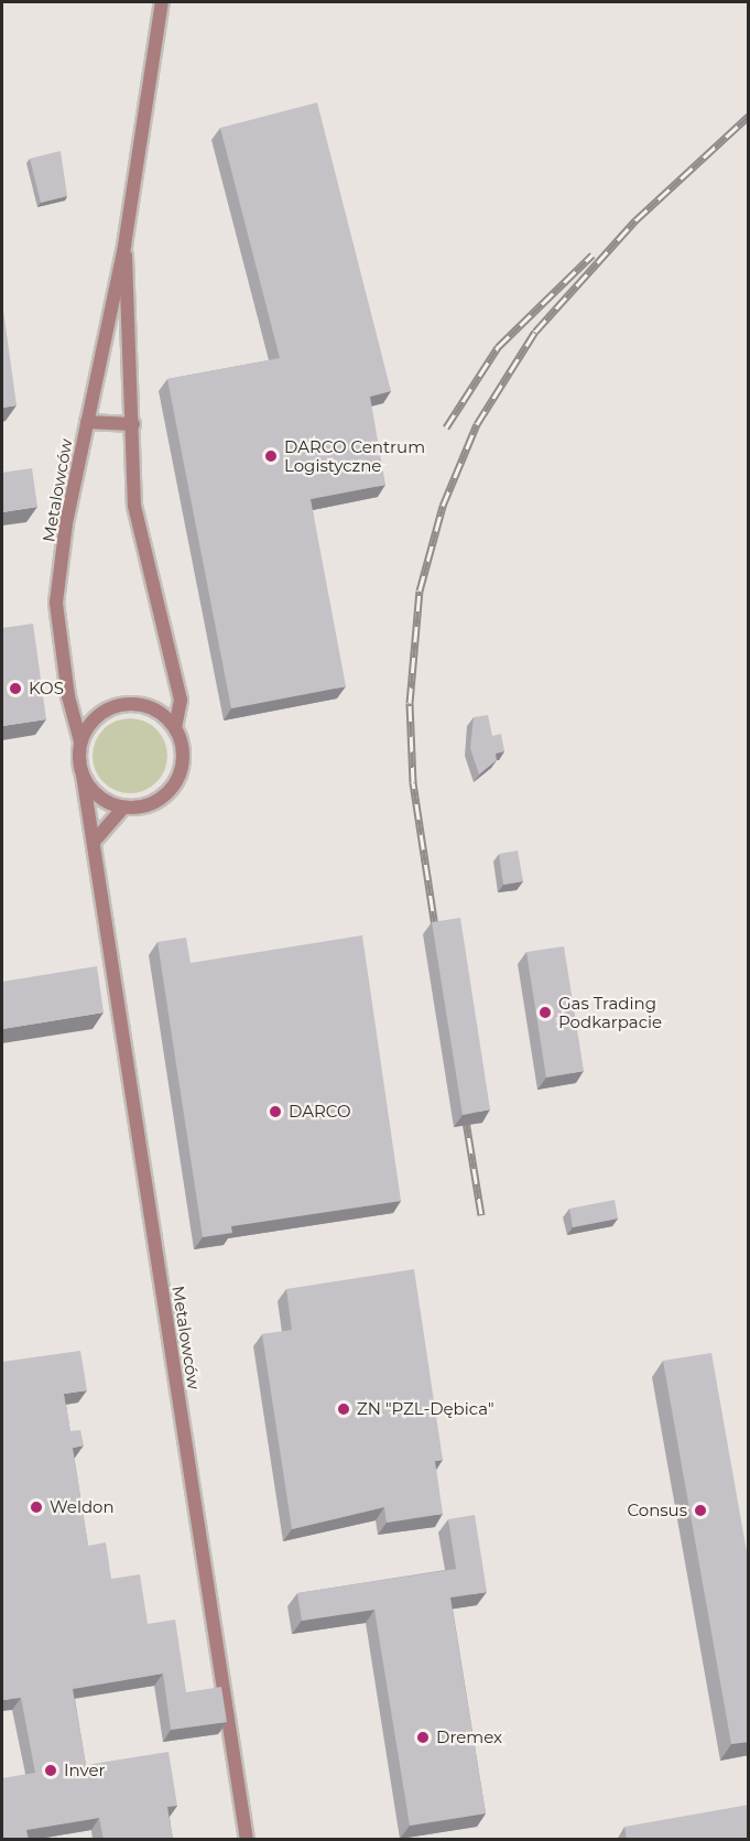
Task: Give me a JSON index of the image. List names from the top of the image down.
{
  "streets": {
    "street": ["Metalowców"]
  },
  "places": [
    "DARCO Centrum Logistyczne",
    "KOS",
    "Gas Trading Podkarpacie",
    "DARCO",
    "ZN \"PZL-Dębica\"",
    "Weldon",
    "Consus",
    "Dremex",
    "Inver"
  ]
}
